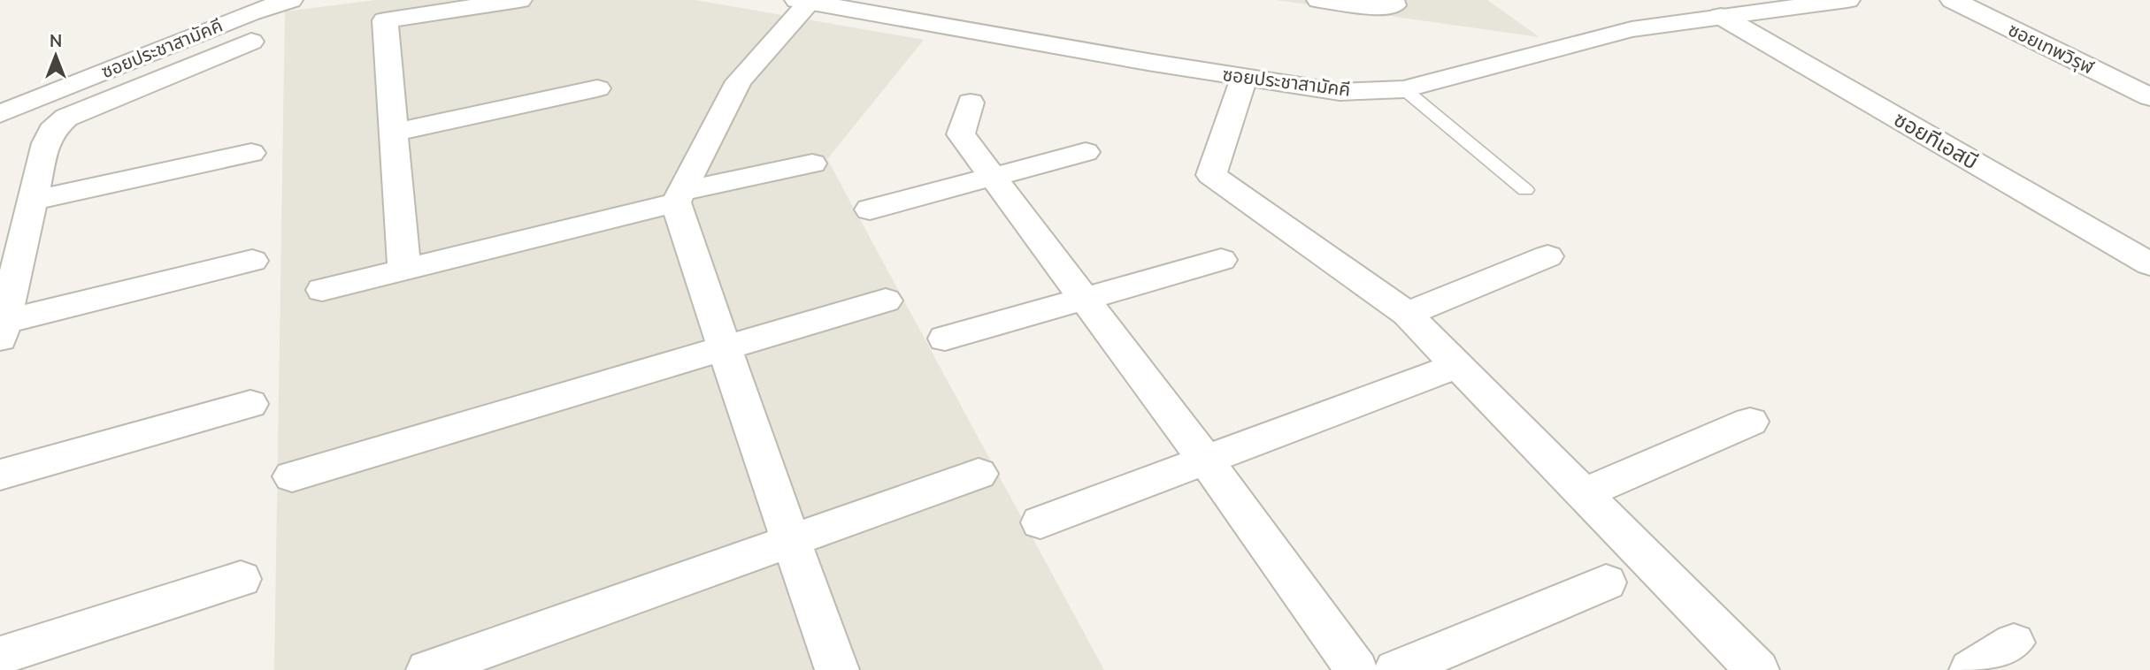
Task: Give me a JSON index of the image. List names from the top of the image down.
{
  "streets": {
    "street": ["ซอยประชาสามัคคี", "ซอยเทพวิรุฬ", "ซอยทีเอสบี"]
  },
  "crossings": [
    ["ซอยประชาสามัคคี", "ซอยทีเอสบี"]
  ],
  "north": "top"
}
